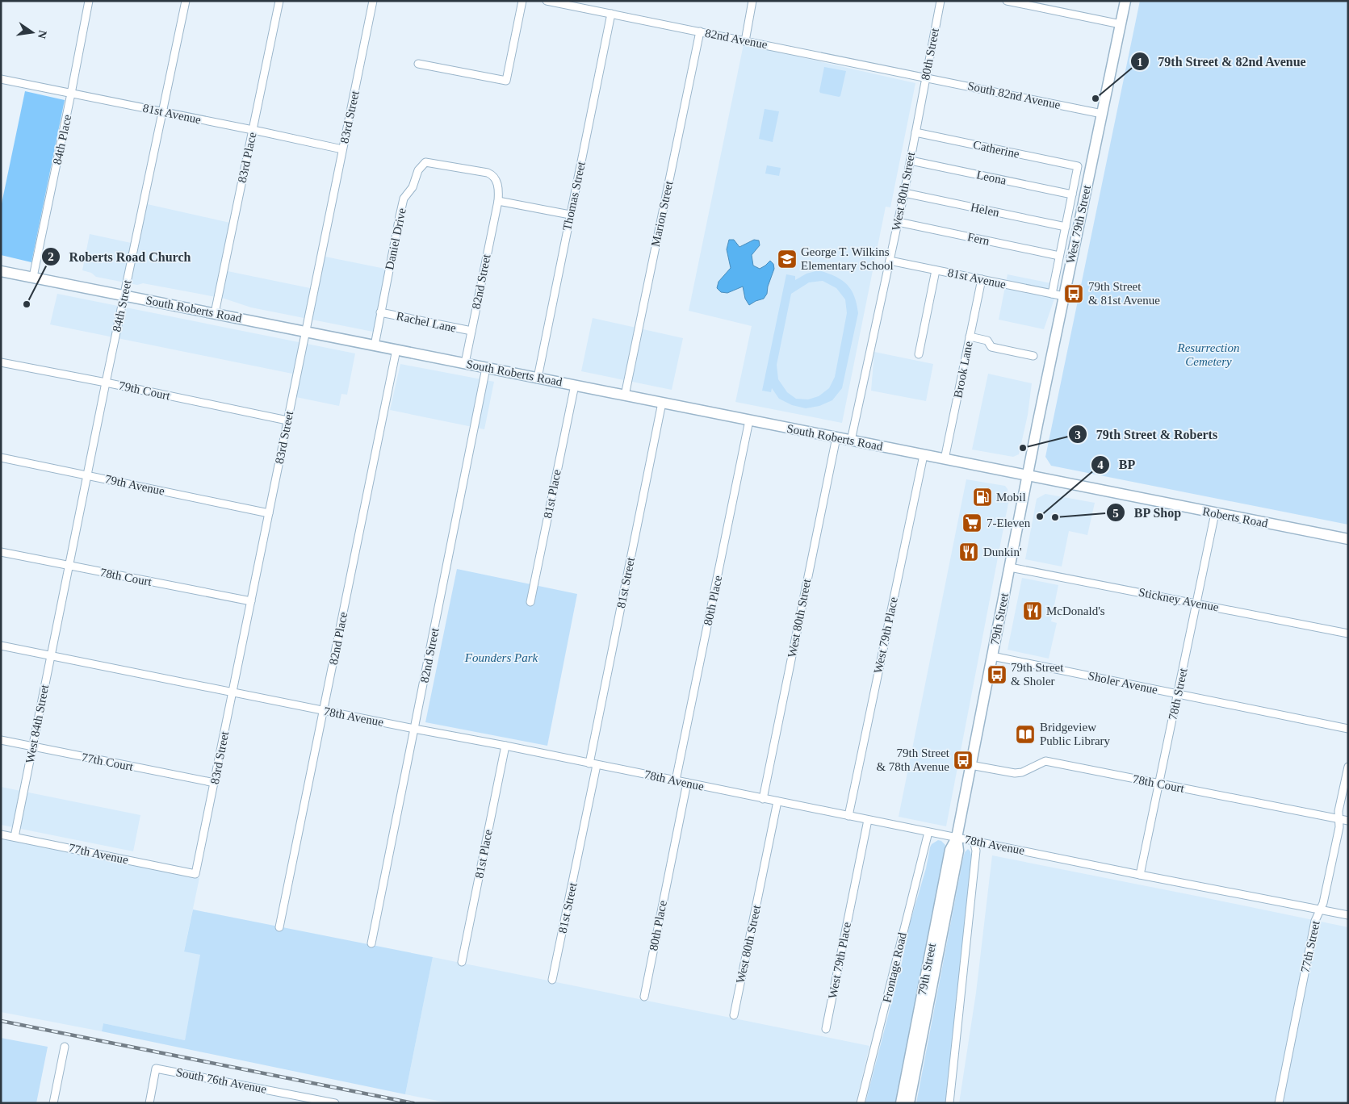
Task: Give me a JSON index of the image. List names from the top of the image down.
{
  "streets": {
    "main road": [
      "West 79th Street",
      "South Roberts Road",
      "Roberts Road",
      "79th Street"
    ],
    "street": [
      "82nd Avenue",
      "80th Street",
      "South 82nd Avenue",
      "81st Avenue",
      "83rd Street",
      "84th Place",
      "Catherine",
      "83rd Place",
      "Leona",
      "West 80th Street",
      "Thomas Street",
      "Helen",
      "Marion Street",
      "Daniel Drive",
      "Fern",
      "82nd Street",
      "84th Street",
      "Rachel Lane",
      "Brook Lane",
      "79th Court",
      "79th Avenue",
      "81st Place",
      "78th Court",
      "81st Street",
      "Stickney Avenue",
      "80th Place",
      "West 79th Place",
      "82nd Place",
      "Sholer Avenue",
      "78th Street",
      "78th Avenue",
      "West 84th Street",
      "77th Court",
      "77th Avenue",
      "77th Street",
      "Frontage Road",
      "South 76th Avenue"
    ]
  },
  "crossings": [
    ["82nd Avenue", "80th Street"],
    ["82nd Avenue", "South 82nd Avenue"],
    ["82nd Avenue", "Thomas Street"],
    ["82nd Avenue", "Marion Street"],
    ["80th Street", "South 82nd Avenue"],
    ["80th Street", "West 80th Street"],
    ["South 82nd Avenue", "West 79th Street"],
    ["81st Avenue", "83rd Street"],
    ["81st Avenue", "84th Place"],
    ["81st Avenue", "83rd Place"],
    ["81st Avenue", "West 80th Street"],
    ["81st Avenue", "West 79th Street"],
    ["81st Avenue", "84th Street"],
    ["81st Avenue", "Brook Lane"],
    ["83rd Street", "South Roberts Road"],
    ["83rd Street", "79th Court"],
    ["83rd Street", "79th Avenue"],
    ["83rd Street", "78th Court"],
    ["83rd Street", "78th Avenue"],
    ["83rd Street", "77th Court"],
    ["83rd Street", "77th Avenue"],
    ["84th Place", "South Roberts Road"],
    ["Catherine", "Leona"],
    ["Catherine", "West 80th Street"],
    ["83rd Place", "South Roberts Road"],
    ["Leona", "West 80th Street"],
    ["West 80th Street", "Helen"],
    ["West 80th Street", "Fern"],
    ["West 80th Street", "South Roberts Road"],
    ["West 80th Street", "78th Avenue"],
    ["Thomas Street", "South Roberts Road"],
    ["Marion Street", "South Roberts Road"],
    ["West 79th Street", "South Roberts Road"],
    ["West 79th Street", "Roberts Road"],
    ["West 79th Street", "Stickney Avenue"],
    ["West 79th Street", "79th Street"],
    ["Daniel Drive", "82nd Street"],
    ["Daniel Drive", "South Roberts Road"],
    ["Daniel Drive", "Rachel Lane"],
    ["82nd Street", "South Roberts Road"],
    ["82nd Street", "Rachel Lane"],
    ["82nd Street", "78th Avenue"],
    ["84th Street", "South Roberts Road"],
    ["84th Street", "79th Court"],
    ["84th Street", "79th Avenue"],
    ["84th Street", "78th Court"],
    ["84th Street", "West 84th Street"],
    ["South Roberts Road", "Brook Lane"],
    ["South Roberts Road", "81st Place"],
    ["South Roberts Road", "Roberts Road"],
    ["South Roberts Road", "81st Street"],
    ["South Roberts Road", "80th Place"],
    ["South Roberts Road", "West 79th Place"],
    ["South Roberts Road", "82nd Place"],
    ["81st Place", "78th Avenue"],
    ["Roberts Road", "78th Street"],
    ["78th Court", "79th Street"],
    ["78th Court", "78th Street"],
    ["78th Court", "77th Street"],
    ["81st Street", "78th Avenue"],
    ["Stickney Avenue", "79th Street"],
    ["Stickney Avenue", "78th Street"],
    ["80th Place", "78th Avenue"],
    ["79th Street", "Sholer Avenue"],
    ["79th Street", "78th Avenue"],
    ["West 79th Place", "78th Avenue"],
    ["82nd Place", "78th Avenue"],
    ["Sholer Avenue", "78th Street"],
    ["78th Street", "78th Avenue"],
    ["78th Avenue", "West 84th Street"],
    ["78th Avenue", "77th Street"],
    ["78th Avenue", "Frontage Road"],
    ["West 84th Street", "77th Court"],
    ["West 84th Street", "77th Avenue"]
  ],
  "parks": ["Resurrection Cemetery", "Founders Park"],
  "places": {
    "other": [
      "79th Street & 82nd Avenue",
      "Roberts Road Church",
      "79th Street & Roberts",
      "BP",
      "BP Shop"
    ],
    "school or university": ["George T. Wilkins Elementary School"],
    "bus stop": ["79th Street & 81st Avenue", "79th Street & Sholer", "79th Street & 78th Avenue"],
    "fuel station": ["Mobil"],
    "supermarket": ["7-Eleven"],
    "restaurant": ["Dunkin'", "McDonald's"],
    "library": ["Bridgeview Public Library"]
  },
  "north": "right"
}
